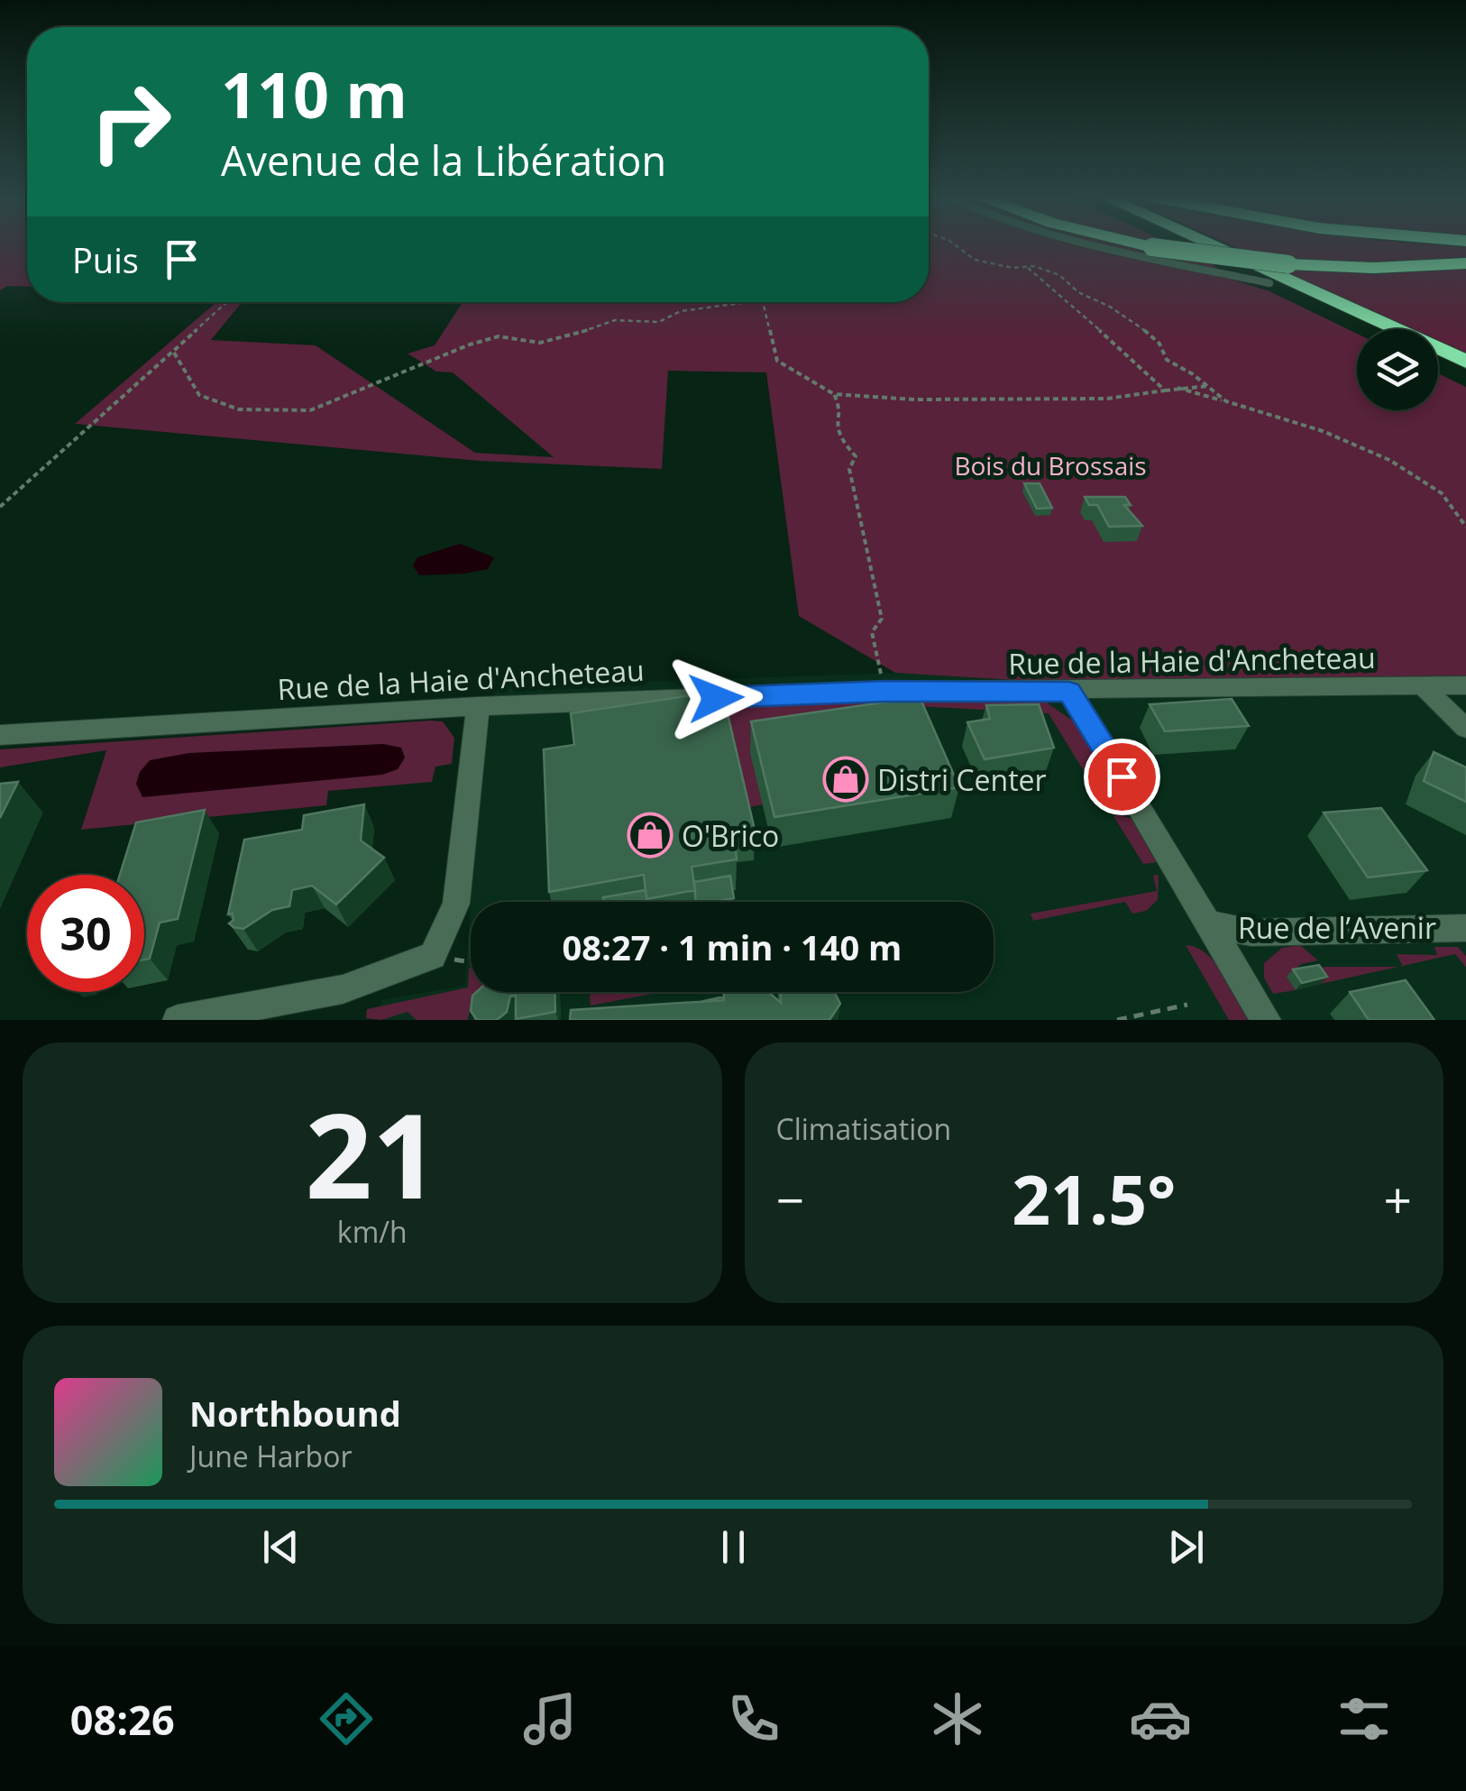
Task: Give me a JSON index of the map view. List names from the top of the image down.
{
  "streets": {
    "street": ["Rue de la Haie d'Ancheteau", "Rue de l’Avenir"]
  },
  "parks": ["Bois du Brossais"],
  "places": {
    "shop": ["Distri Center", "O'Brico"]
  },
  "page": {
    "turn": ["110 m", "Avenue de la Libération"],
    "then": "Puis",
    "limit": "30",
    "trip": "08:27 · 1 min · 140 m",
    "tile": [
      ["21", "km/h"],
      "Climatisation"
    ],
    "heat": ["−", "21.5°", "+"],
    "song": ["Northbound", "June Harbor"],
    "tabs": "08:26"
  }
}
